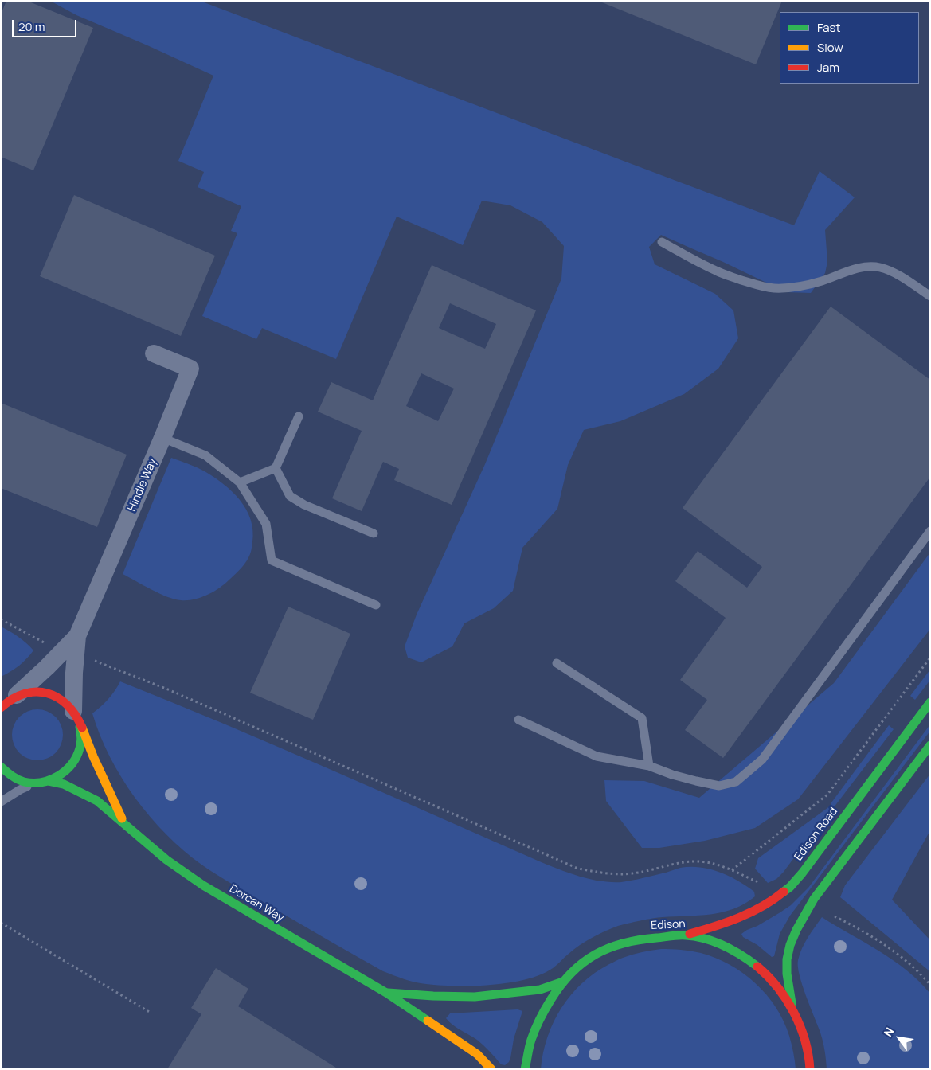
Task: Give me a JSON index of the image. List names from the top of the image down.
{
  "streets": {
    "main road": ["Edison Road", "Dorcan Way", "Edison"],
    "street": ["Hindle Way"]
  },
  "crossings": [
    ["Hindle Way", "Dorcan Way"],
    ["Edison Road", "Edison"],
    ["Dorcan Way", "Edison"]
  ],
  "legend": ["Fast", "Slow", "Jam"],
  "scale_bar": "20 m",
  "north": "top left"
}
